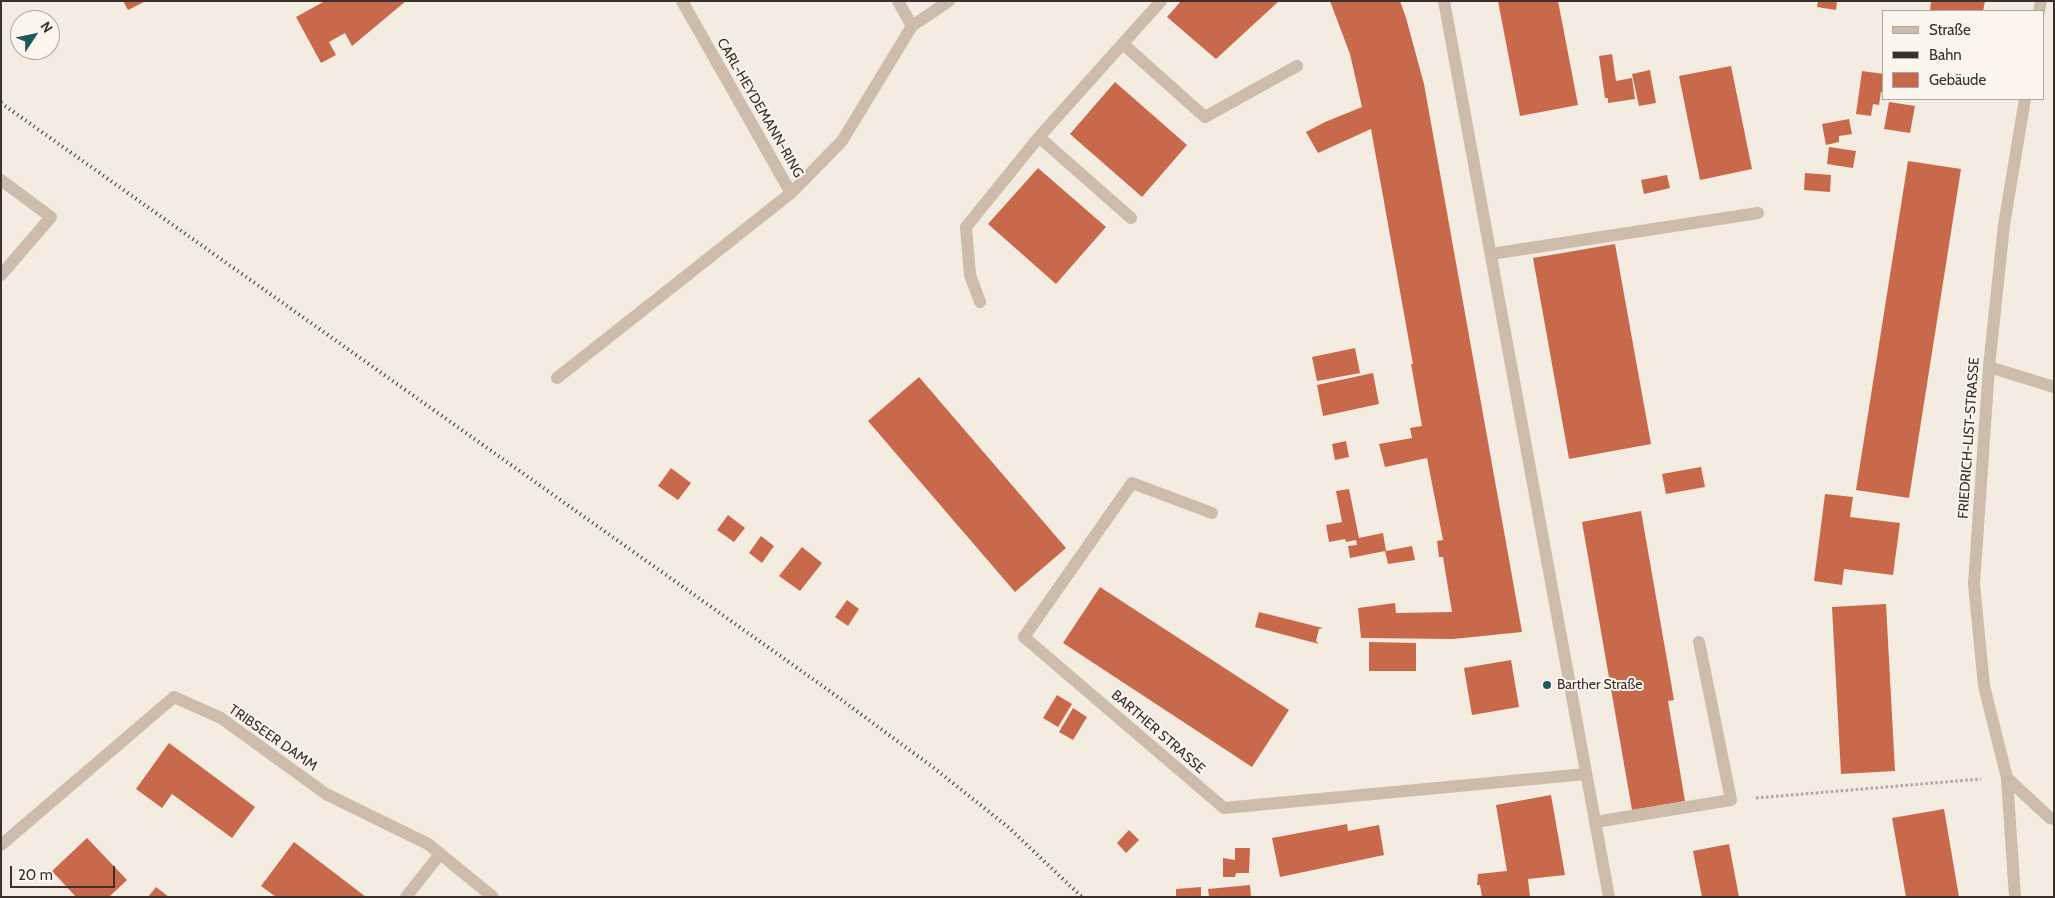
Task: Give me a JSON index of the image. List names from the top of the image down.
{
  "streets": {
    "street": [
      "CARL-HEYDEMANN-RING",
      "FRIEDRICH-LIST-STRASSE",
      "BARTHER STRASSE",
      "TRIBSEER DAMM"
    ]
  },
  "places": ["Barther Straße"],
  "legend": ["Straße", "Bahn", "Gebäude"],
  "scale_bar": "20 m",
  "north": "top right"
}
